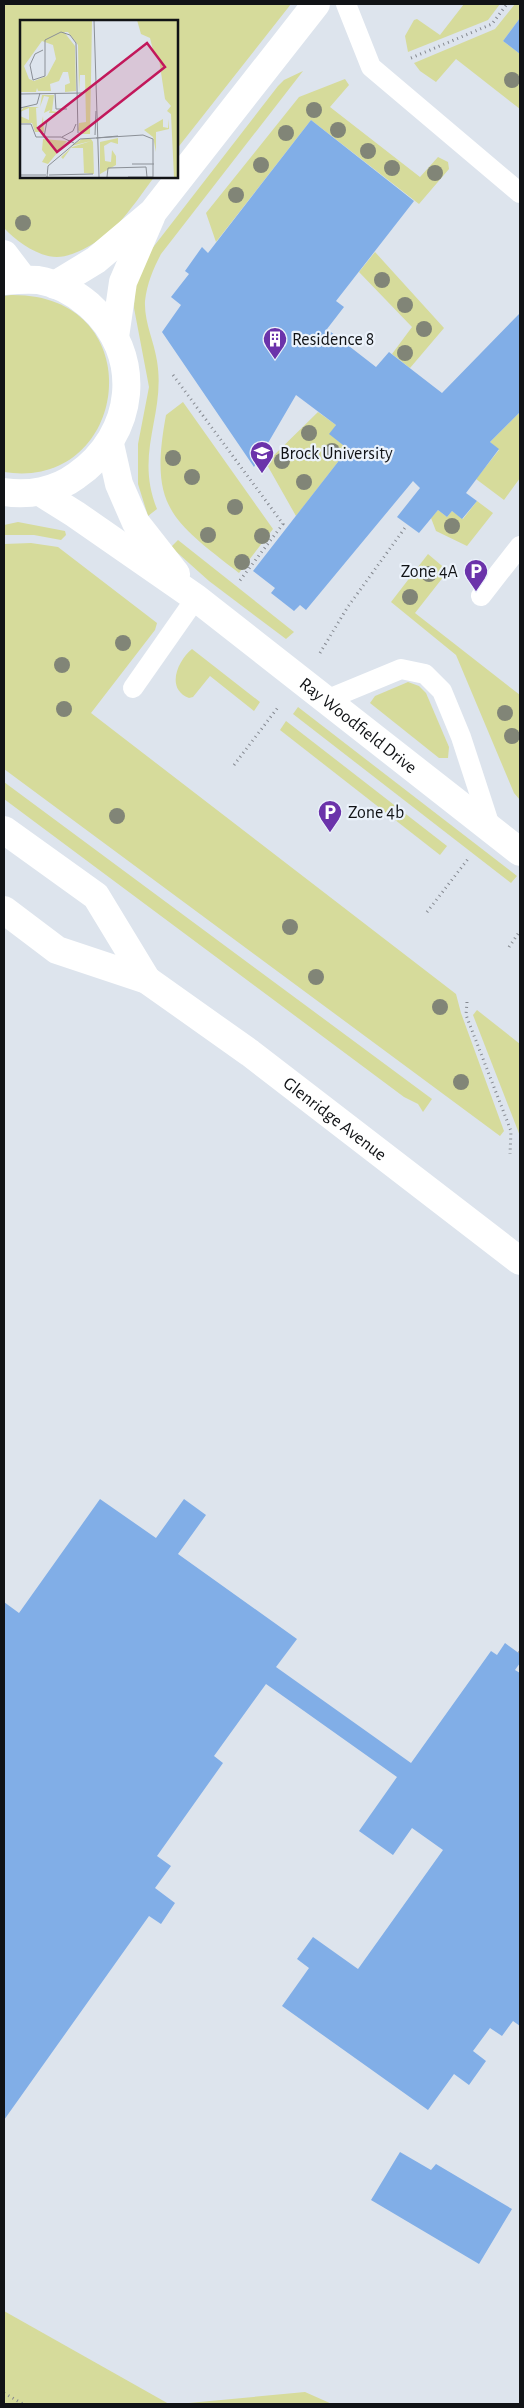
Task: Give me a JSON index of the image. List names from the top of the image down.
{
  "streets": {
    "street": ["Ray Woodfield Drive", "Glenridge Avenue"]
  },
  "places": {
    "building": ["Residence 8"],
    "school or university": ["Brock University"],
    "parking": ["Zone 4A", "Zone 4b"]
  }
}
